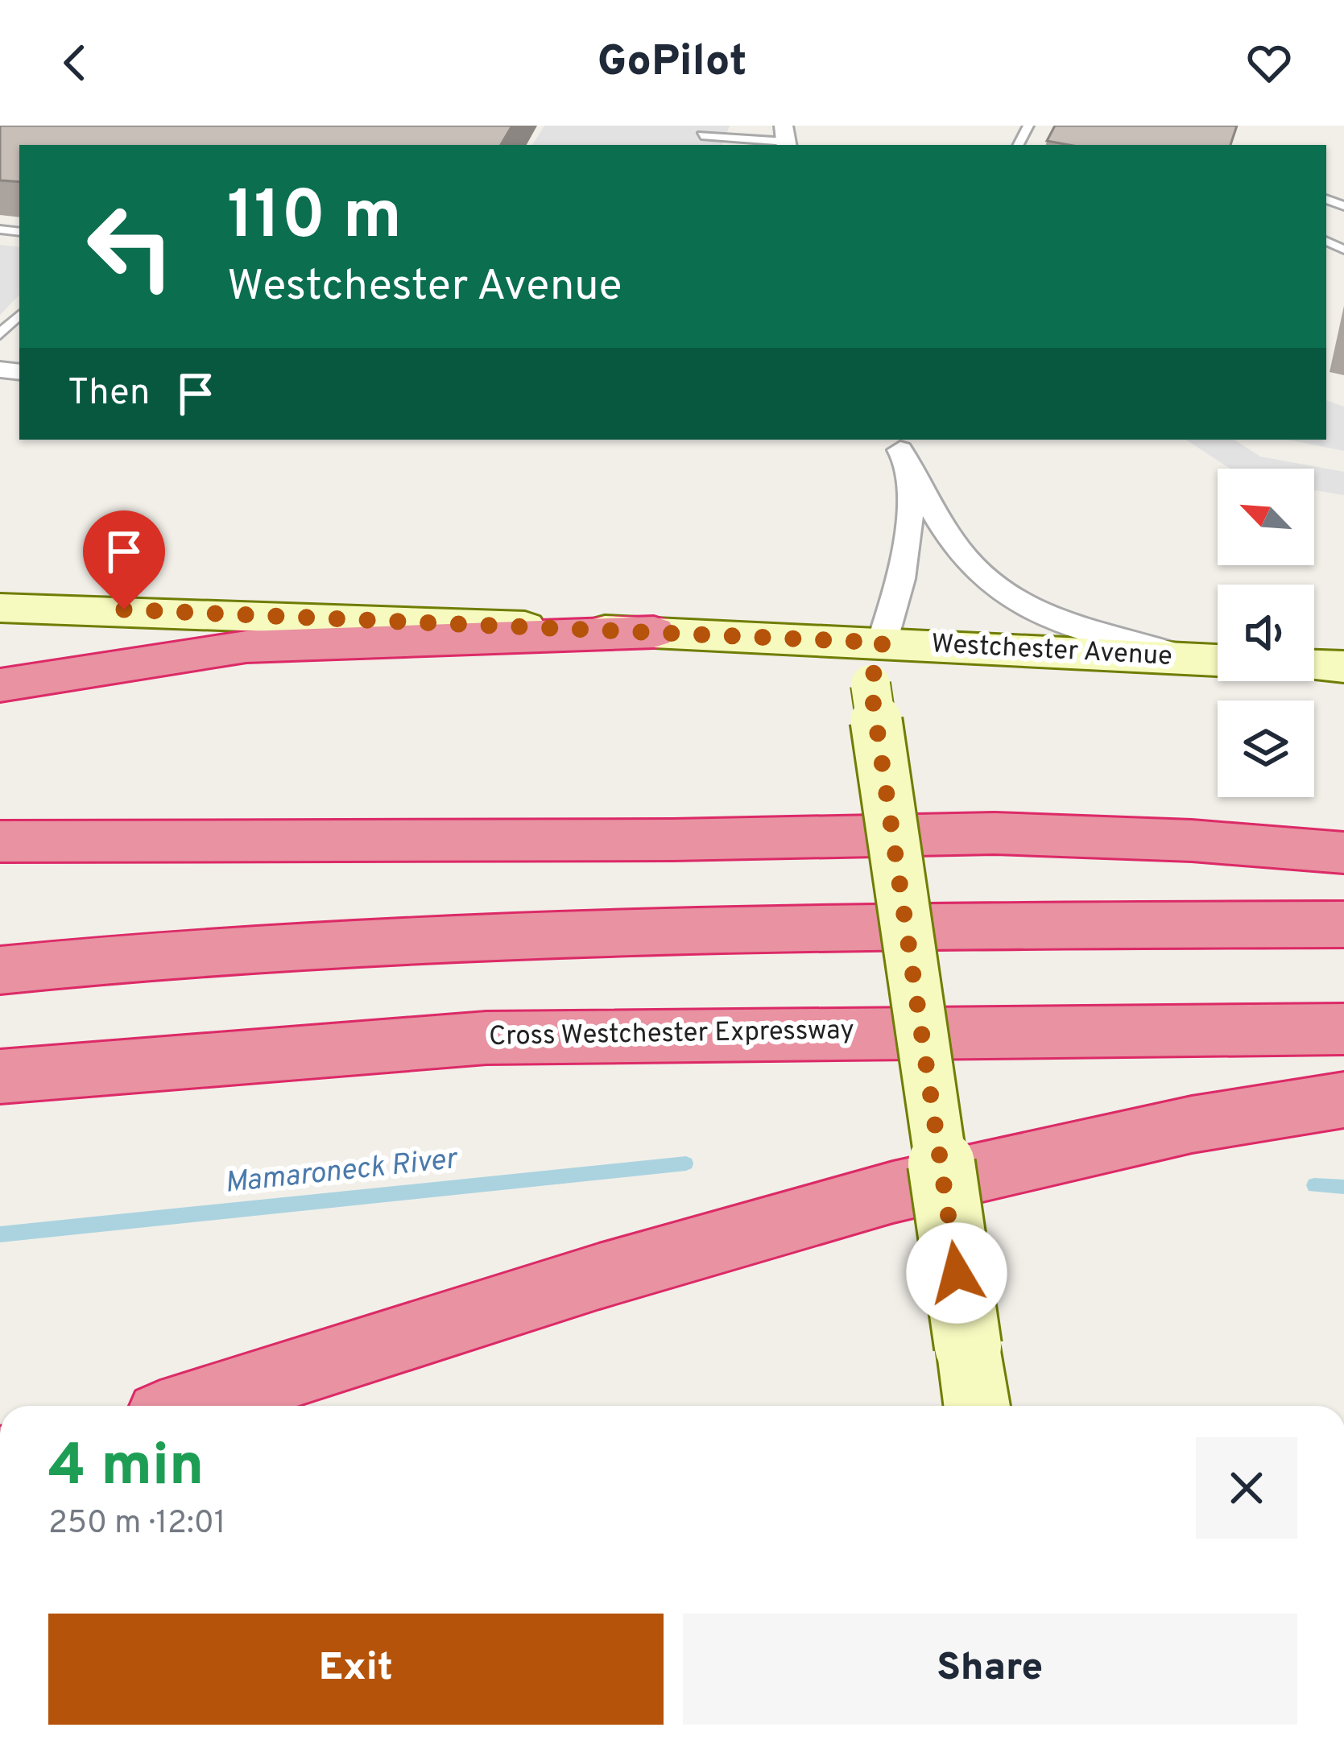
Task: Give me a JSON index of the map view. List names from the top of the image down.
{
  "streets": {
    "highway": ["Cross Westchester Expressway"],
    "main road": ["Westchester Avenue"]
  },
  "water": ["Mamaroneck River"],
  "north": "top left",
  "page": {
    "header": "GoPilot",
    "turn": ["110 m", "Westchester Avenue"],
    "then": "Then",
    "heading": ["4 min", "250 m · 12:01"],
    "buttons": ["Exit", "Share"]
  }
}
